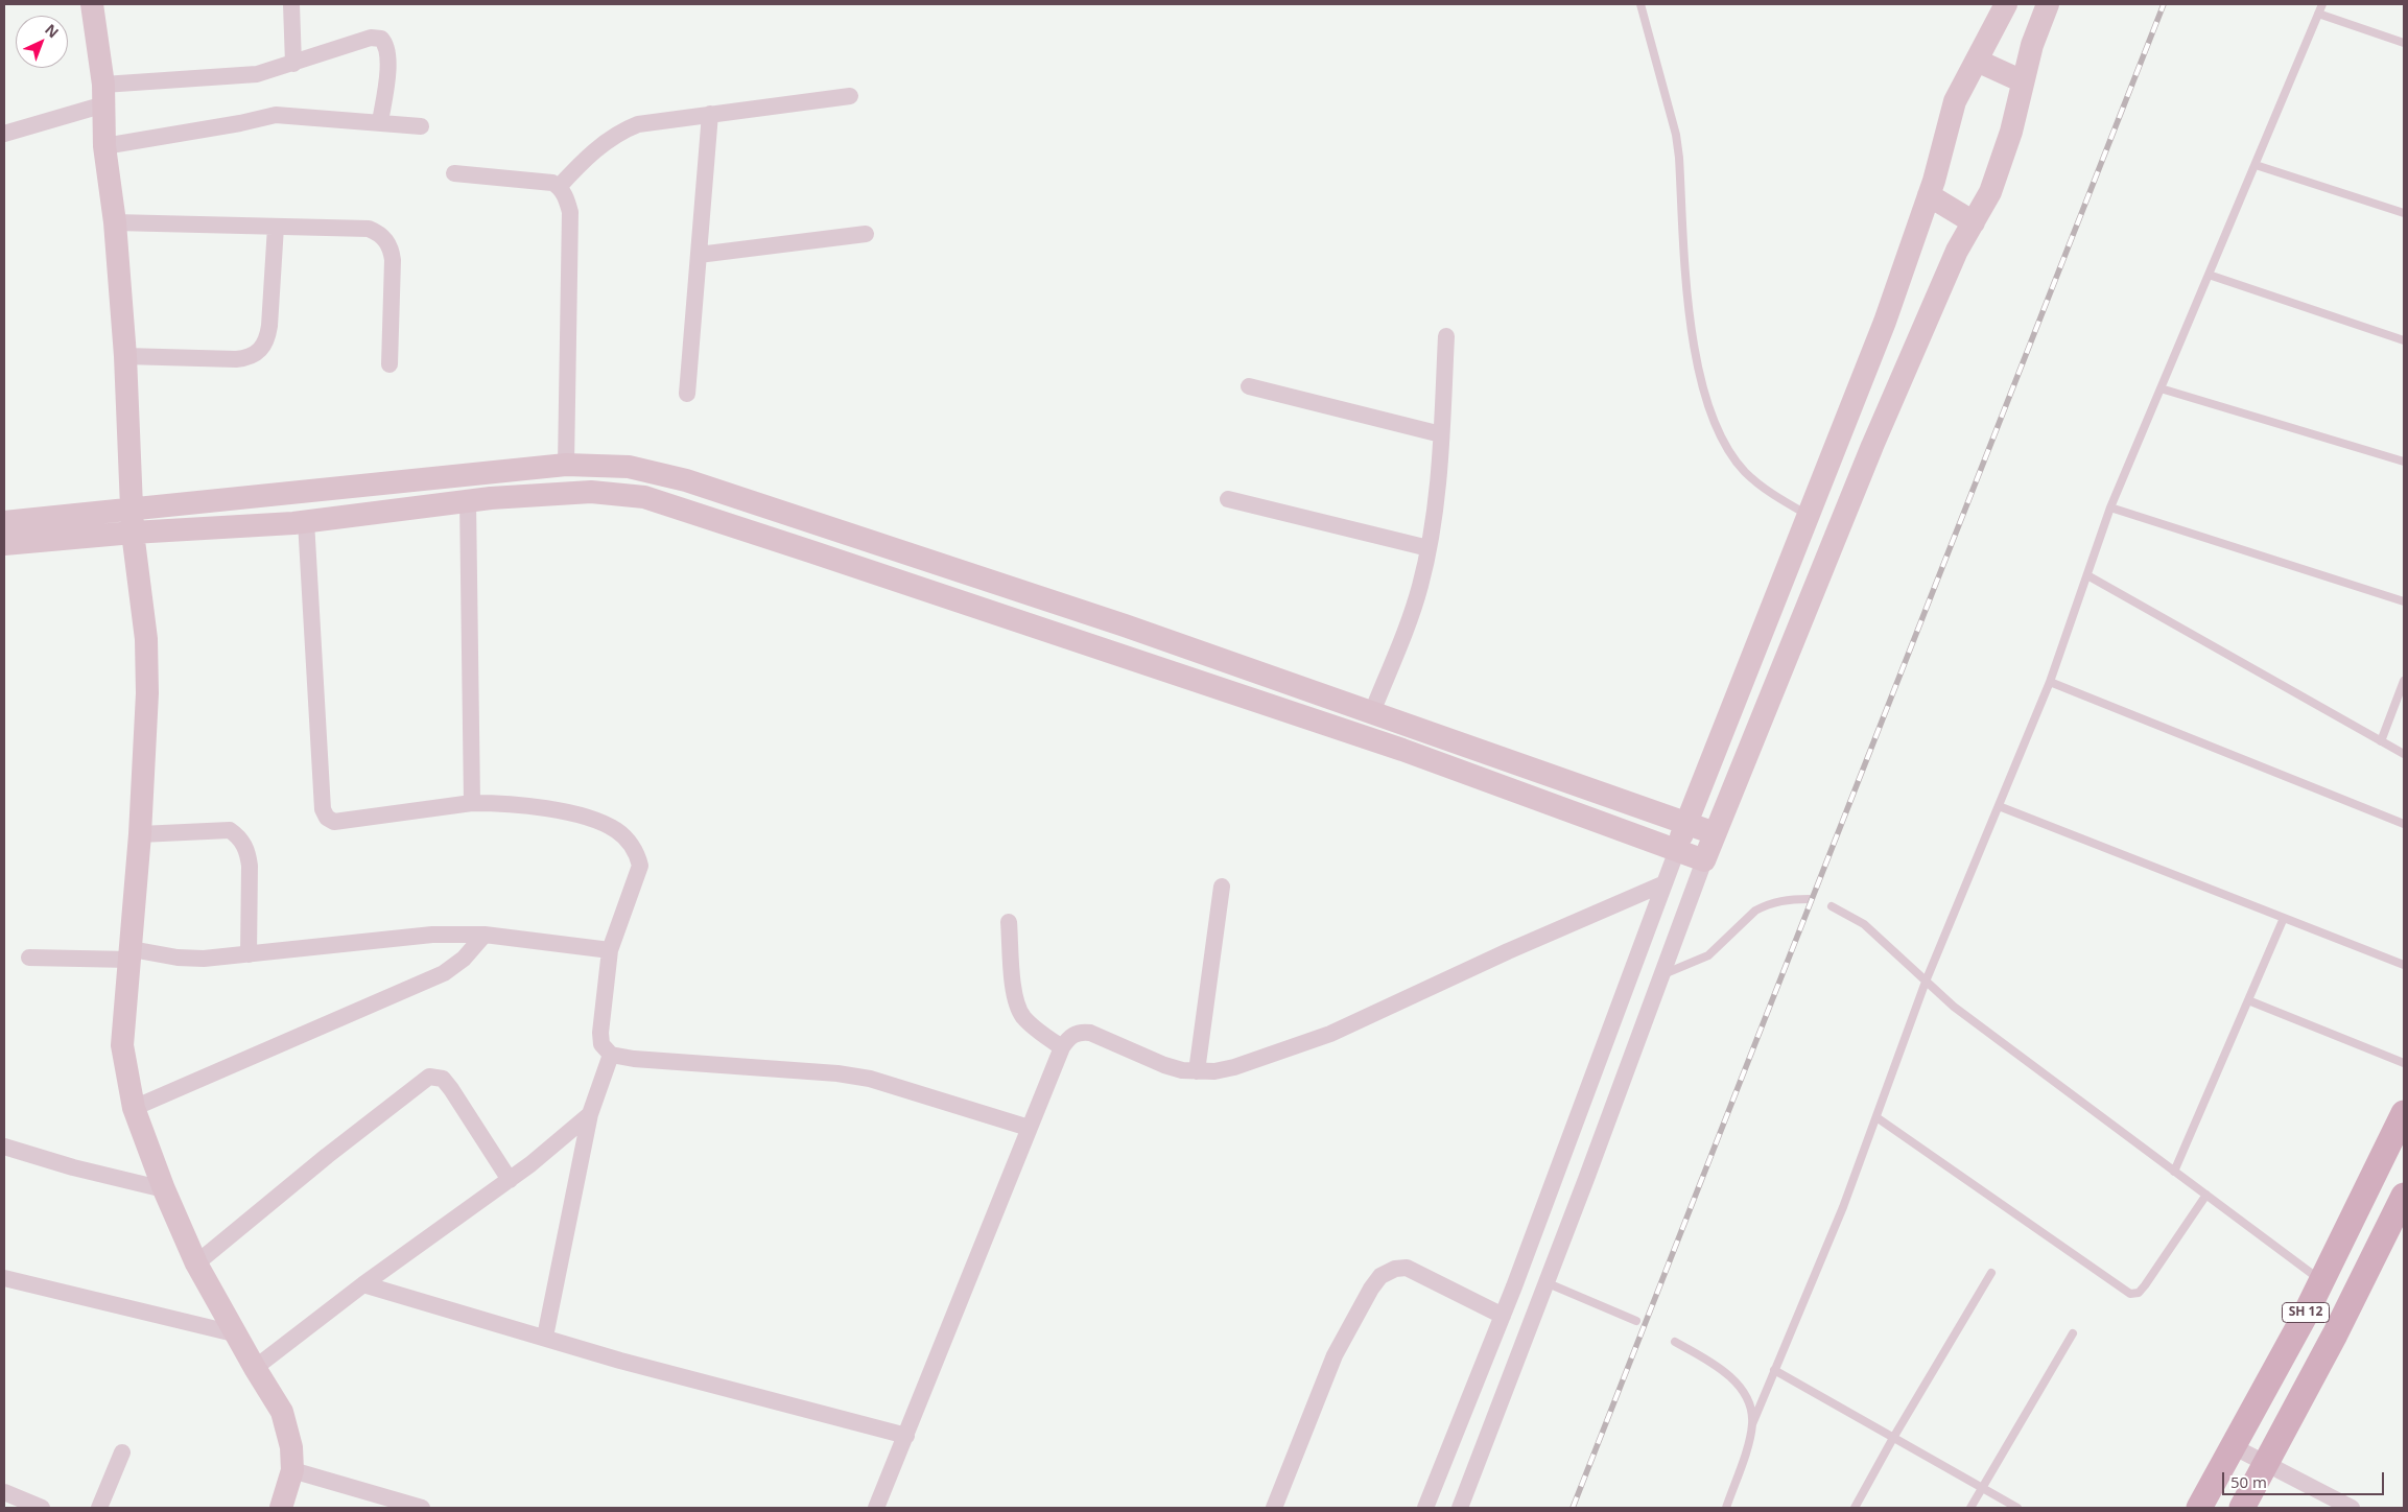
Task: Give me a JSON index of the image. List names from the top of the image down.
{
  "streets": {
    "main road": ["SH 12"]
  },
  "scale_bar": "50 m",
  "north": "top right"
}
